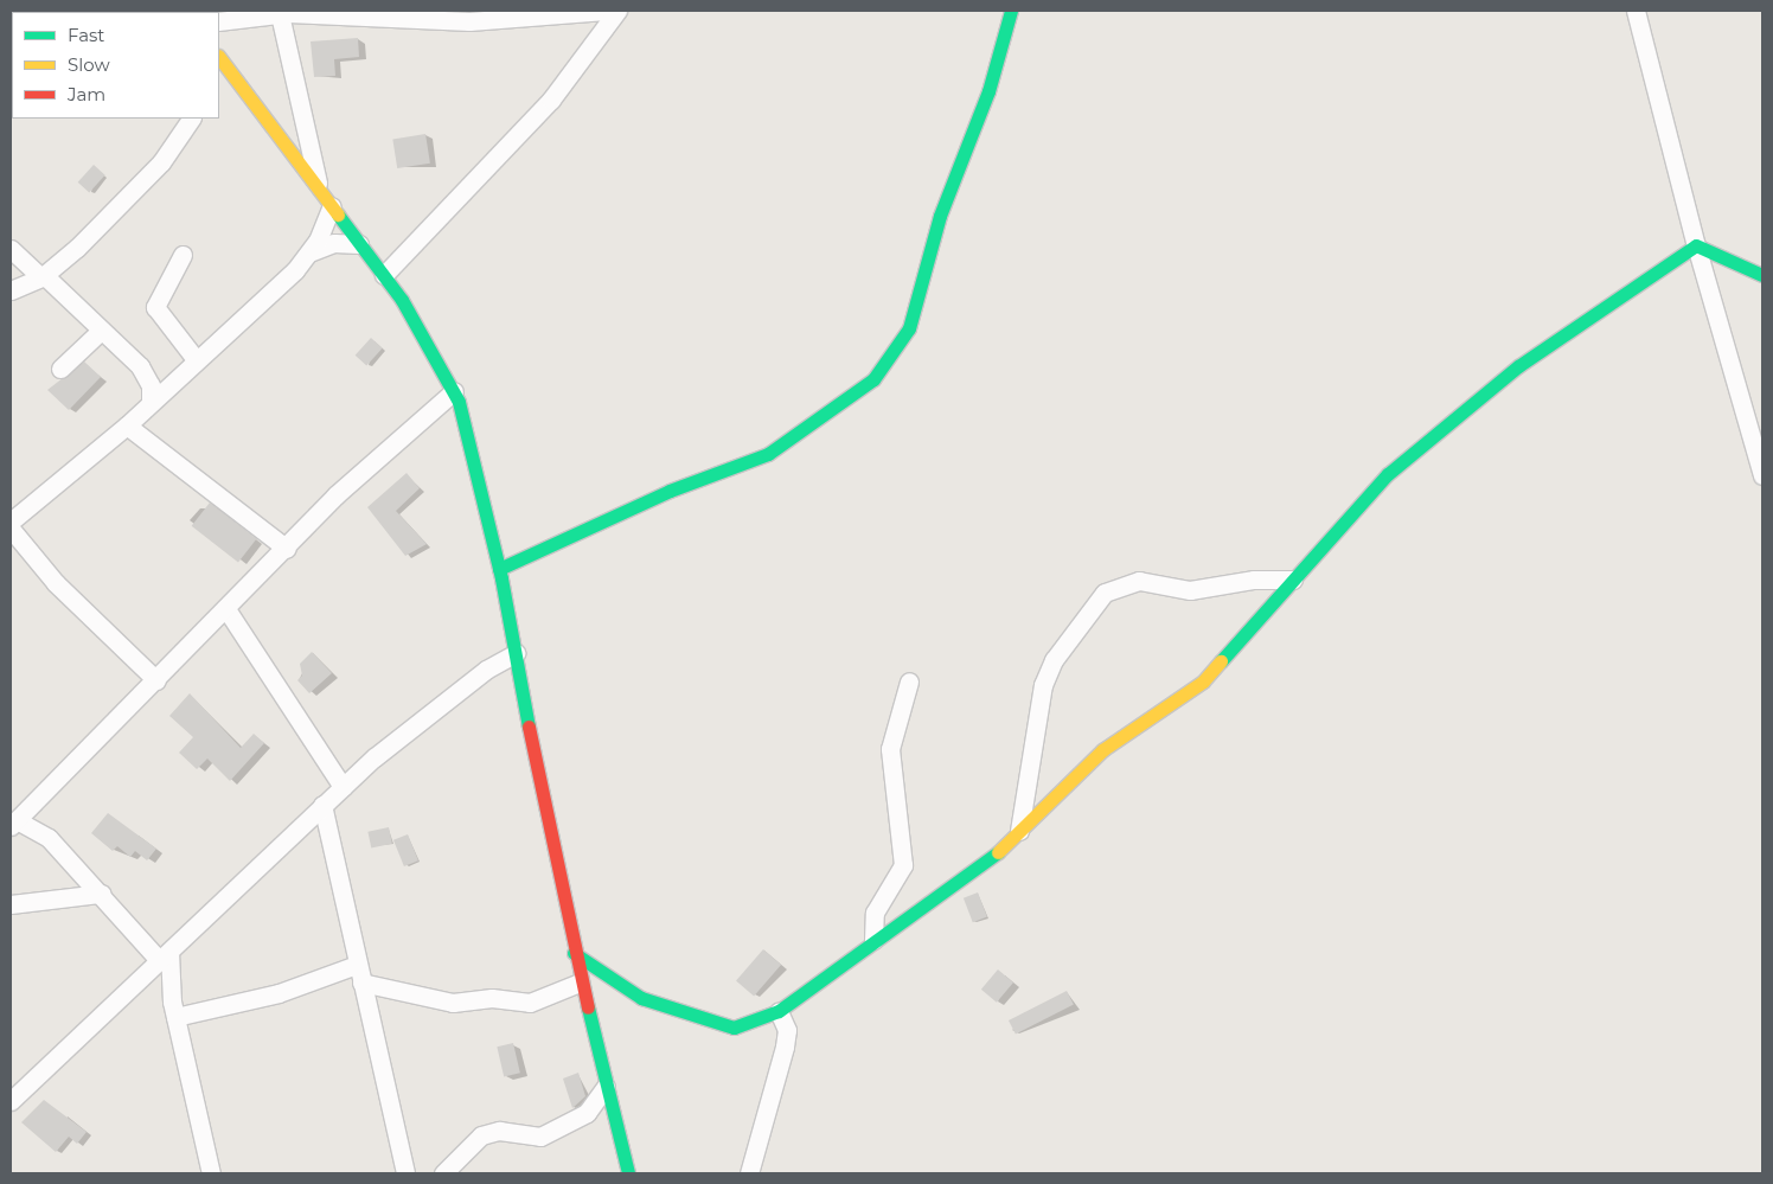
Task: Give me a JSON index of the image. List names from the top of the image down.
{
  "legend": ["Fast", "Slow", "Jam"]
}
